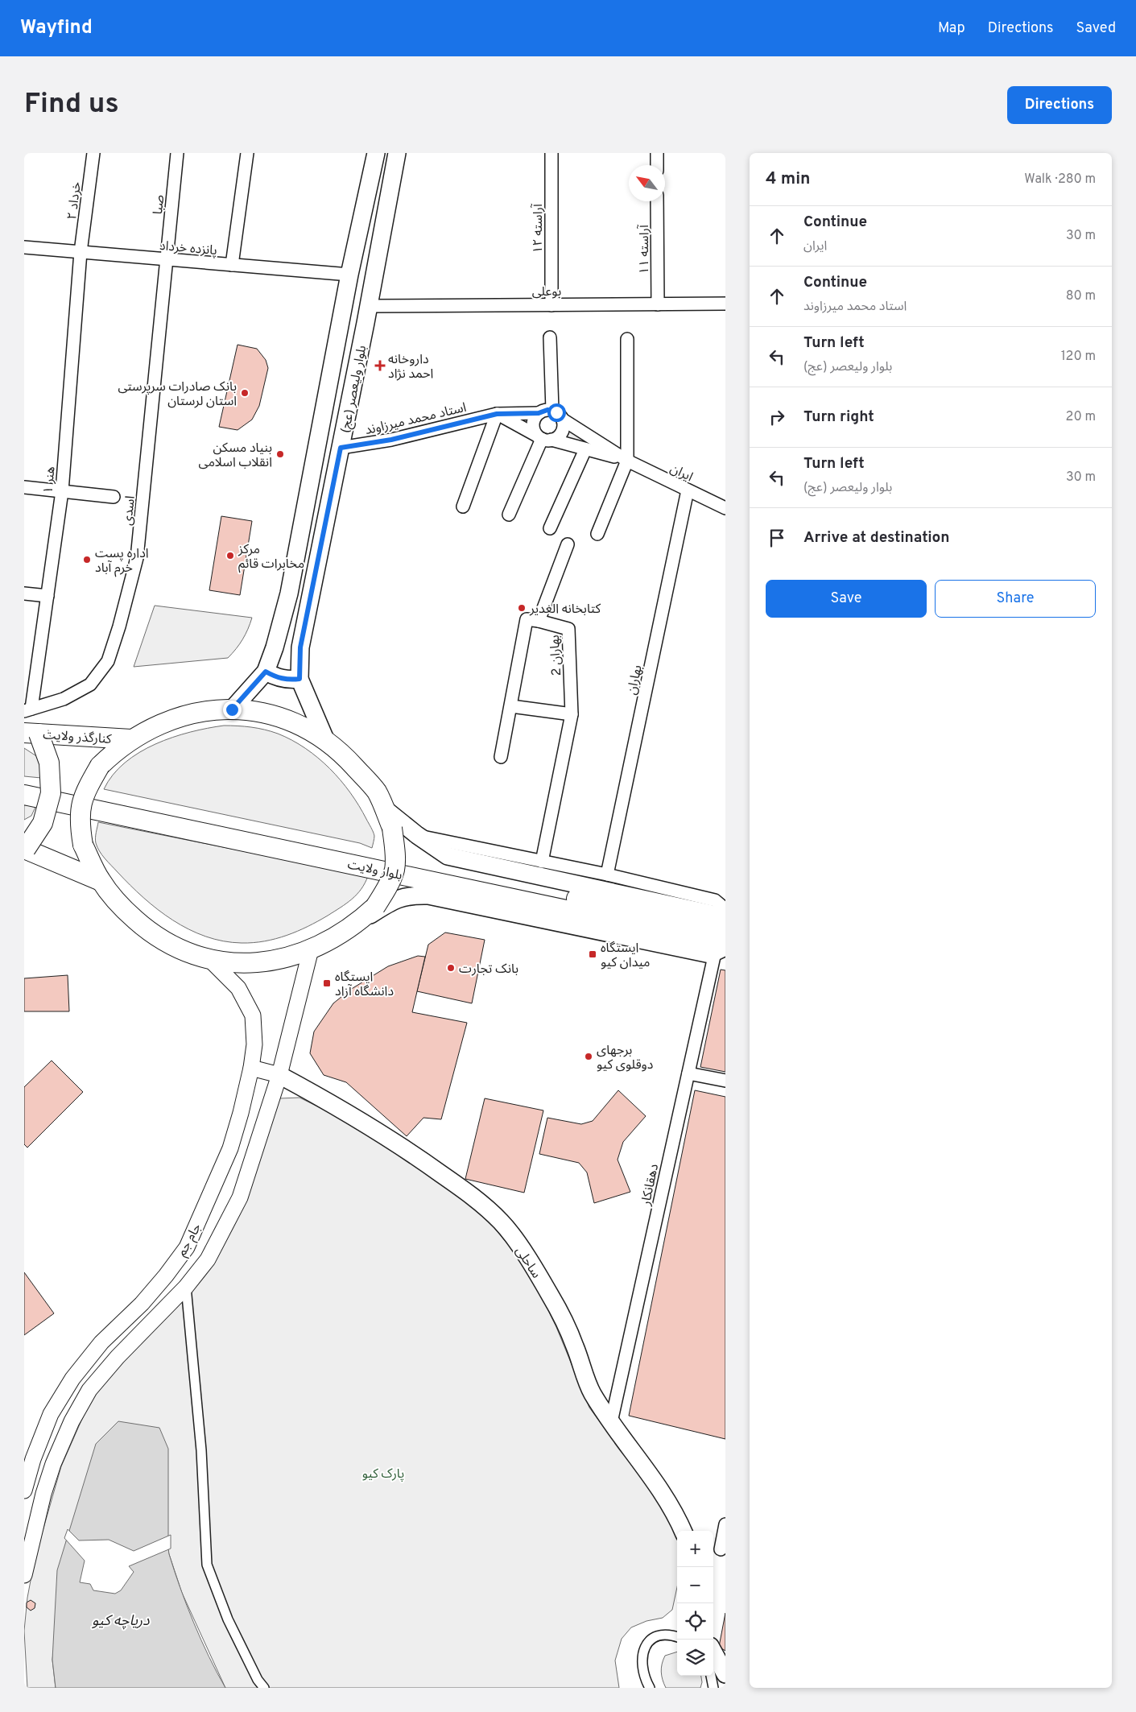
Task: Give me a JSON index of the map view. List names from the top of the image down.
{
  "streets": {
    "main road": [
      "بلوار ولیعصر (عج)",
      "کنارگذر ولایت",
      "بلوار ولایت",
      "ساحلی"
    ],
    "street": [
      "خرداد ۲",
      "صبا",
      "۱۲ آراسته",
      "پانزده خرداد",
      "آراسته ۱۱",
      "بوعلی",
      "استاد محمد میرزاوند",
      "ایران",
      "هنر ۱",
      "اسدی",
      "بهاران 2",
      "بهاران",
      "دهقانکار",
      "جام جم"
    ]
  },
  "crossings": [
    ["خرداد ۲", "پانزده خرداد"],
    ["خرداد ۲", "هنر ۱"],
    ["صبا", "پانزده خرداد"],
    ["صبا", "اسدی"],
    ["۱۲ آراسته", "بوعلی"],
    ["پانزده خرداد", "بلوار ولیعصر (عج)"],
    ["پانزده خرداد", "هنر ۱"],
    ["پانزده خرداد", "اسدی"],
    ["آراسته ۱۱", "بوعلی"],
    ["بوعلی", "بلوار ولیعصر (عج)"],
    ["بلوار ولیعصر (عج)", "استاد محمد میرزاوند"],
    ["استاد محمد میرزاوند", "ایران"],
    ["ایران", "بهاران"],
    ["هنر ۱", "اسدی"],
    ["بلوار ولایت", "دهقانکار"],
    ["دهقانکار", "ساحلی"],
    ["جام جم", "ساحلی"]
  ],
  "water": ["دریاچه کیو"],
  "parks": ["پارک کیو"],
  "places": {
    "health": ["داروخانه احمد نژاد"],
    "other": [
      "بانک صادرات سرپرستی استان لرستان",
      "بنیاد مسکن انقلاب اسلامی",
      "مرکز مخابرات قائم",
      "اداره پست خرم آباد",
      "کتابخانه الغدیر",
      "بانک تجارت",
      "برجهای دوقلوی کیو"
    ],
    "transit": ["ایستگاه میدان کیو", "ایستگاه دانشگاه آزاد"]
  },
  "north": "top left",
  "page": {
    "header": "Wayfind",
    "nav": ["Map", "Directions", "Saved"],
    "buttons": [
      "Directions",
      ["Save", "Share"]
    ],
    "title": "Find us",
    "heading": ["4 min", "Walk · 280 m"],
    "list": [
      ["Continue", "ایران", "30 m"],
      ["Continue", "استاد محمد میرزاوند", "80 m"],
      ["Turn left", "بلوار ولیعصر (عج)", "120 m"],
      ["Turn right", "20 m"],
      ["Turn left", "بلوار ولیعصر (عج)", "30 m"],
      "Arrive at destination"
    ],
    "map_buttons": ["+", "−"]
  }
}
